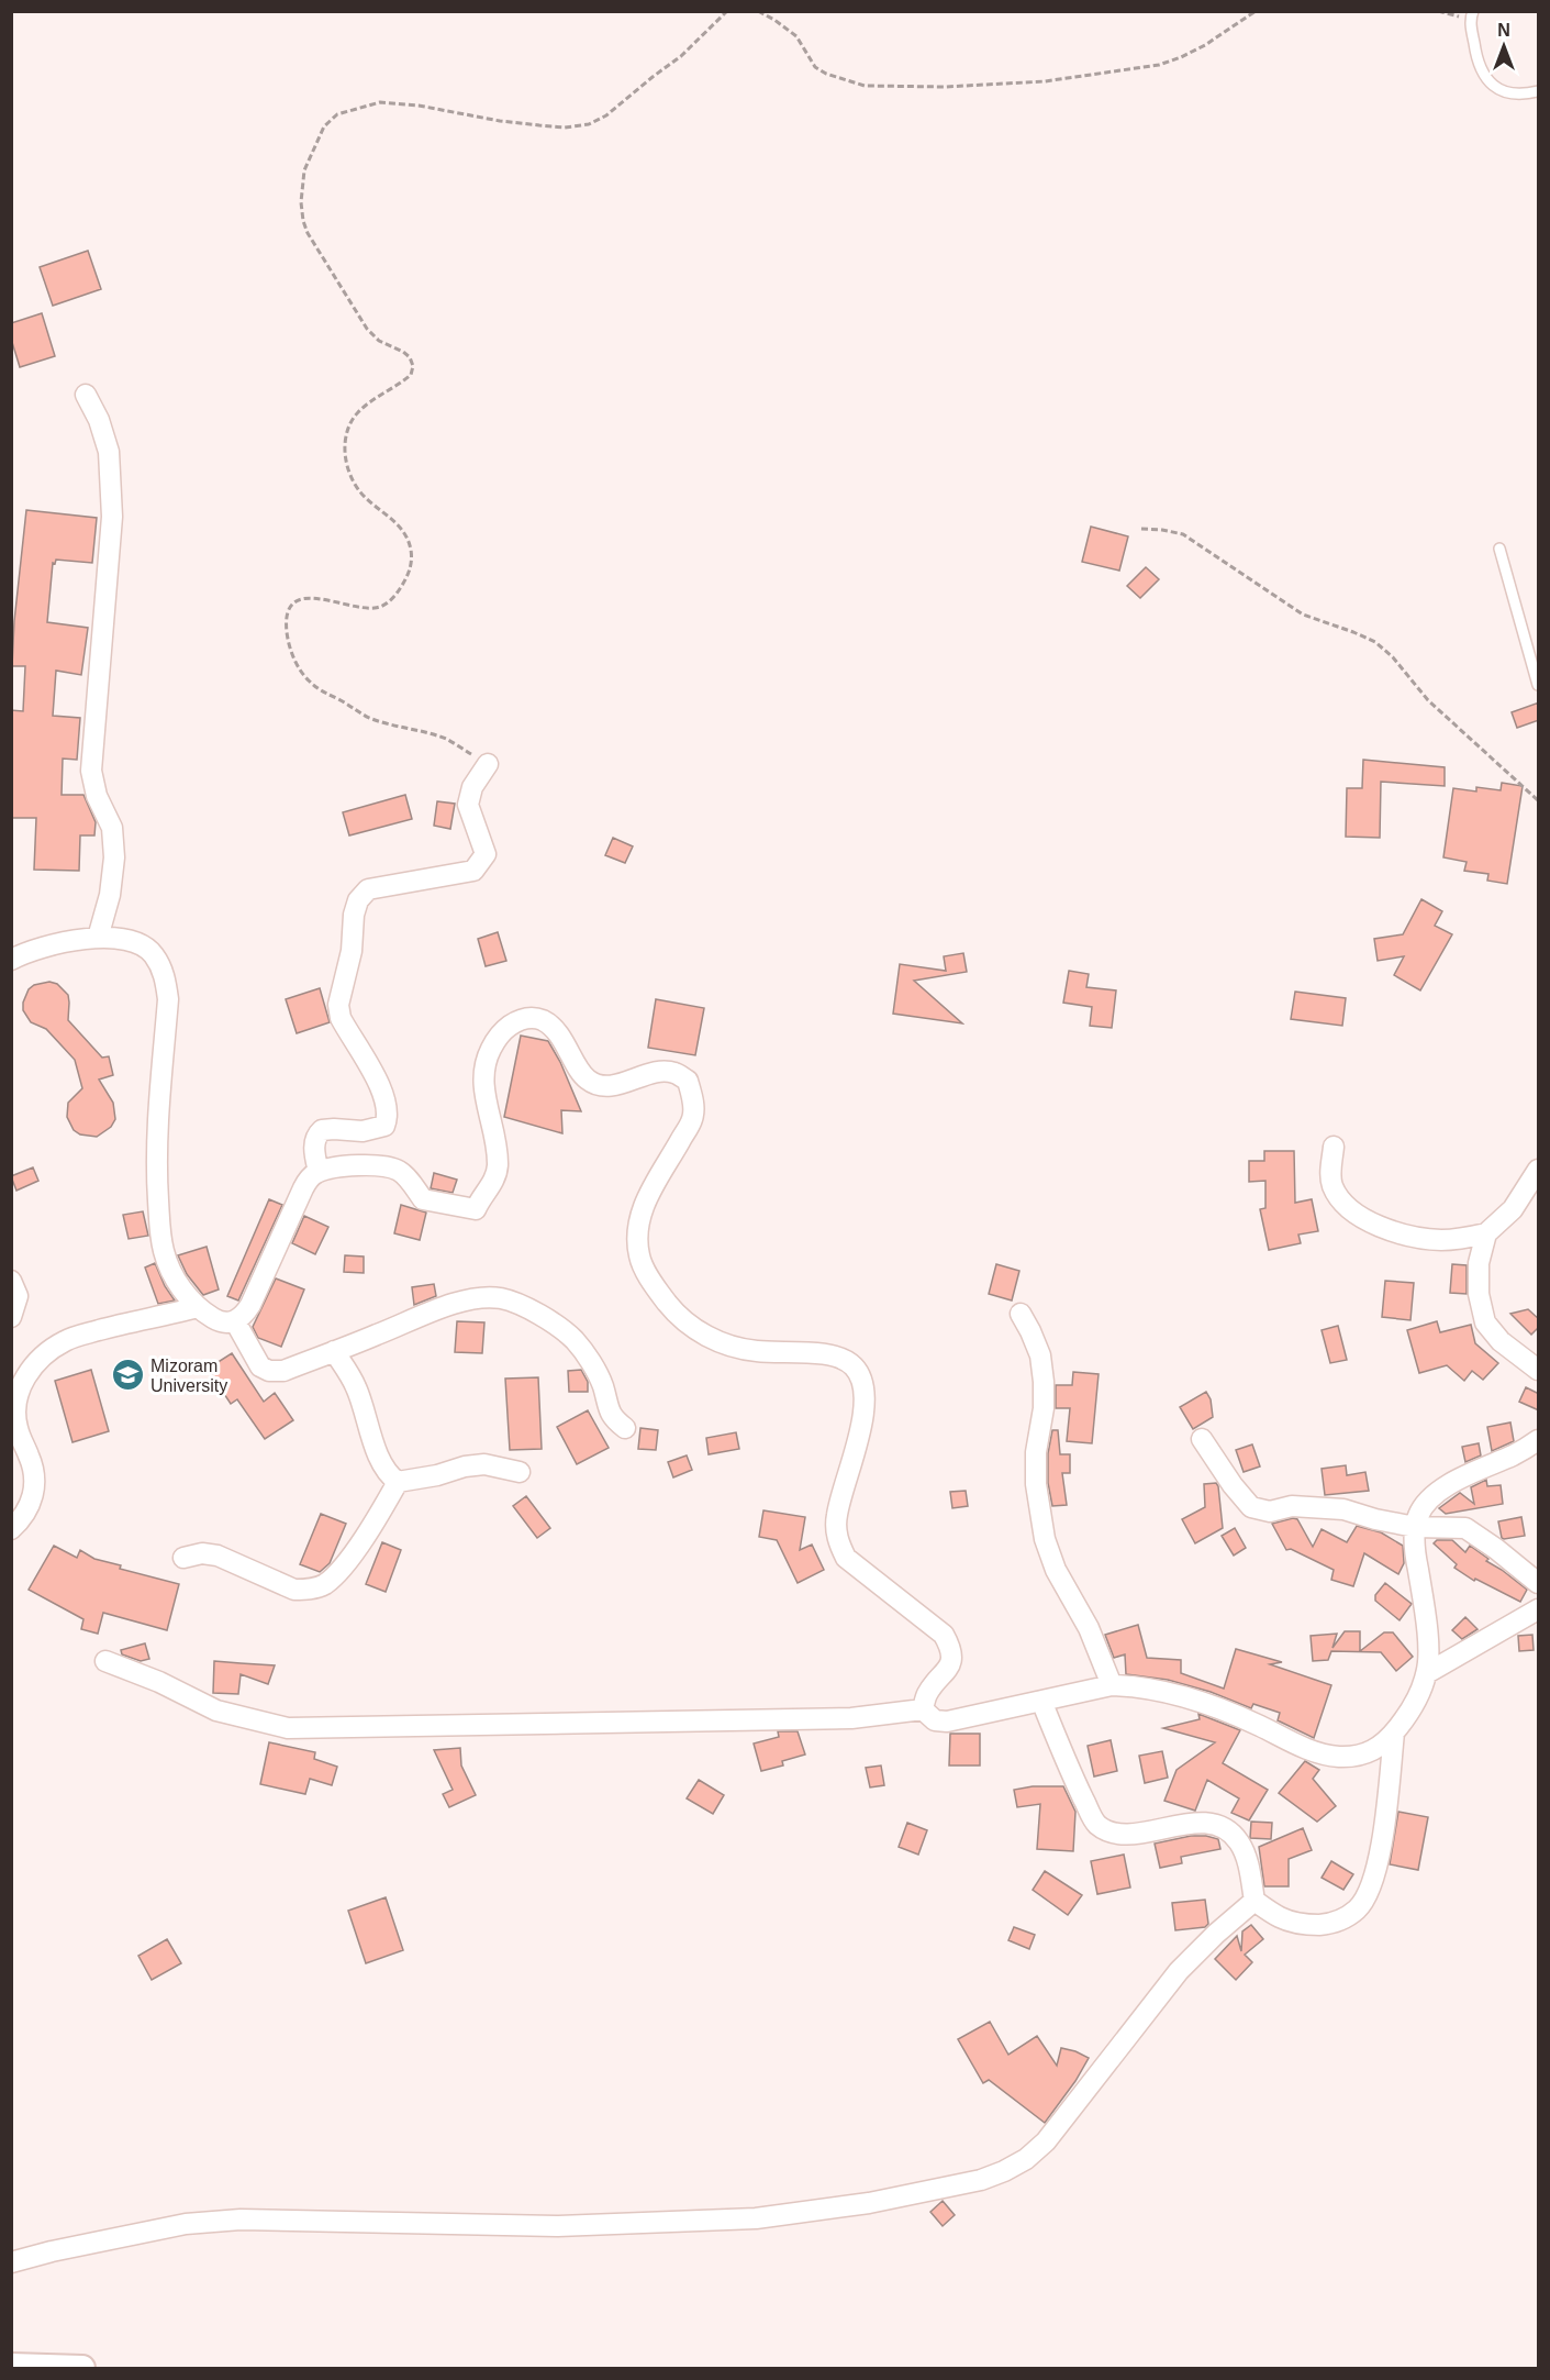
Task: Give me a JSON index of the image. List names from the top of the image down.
{
  "places": {
    "school or university": ["Mizoram University"]
  },
  "north": "top"
}
